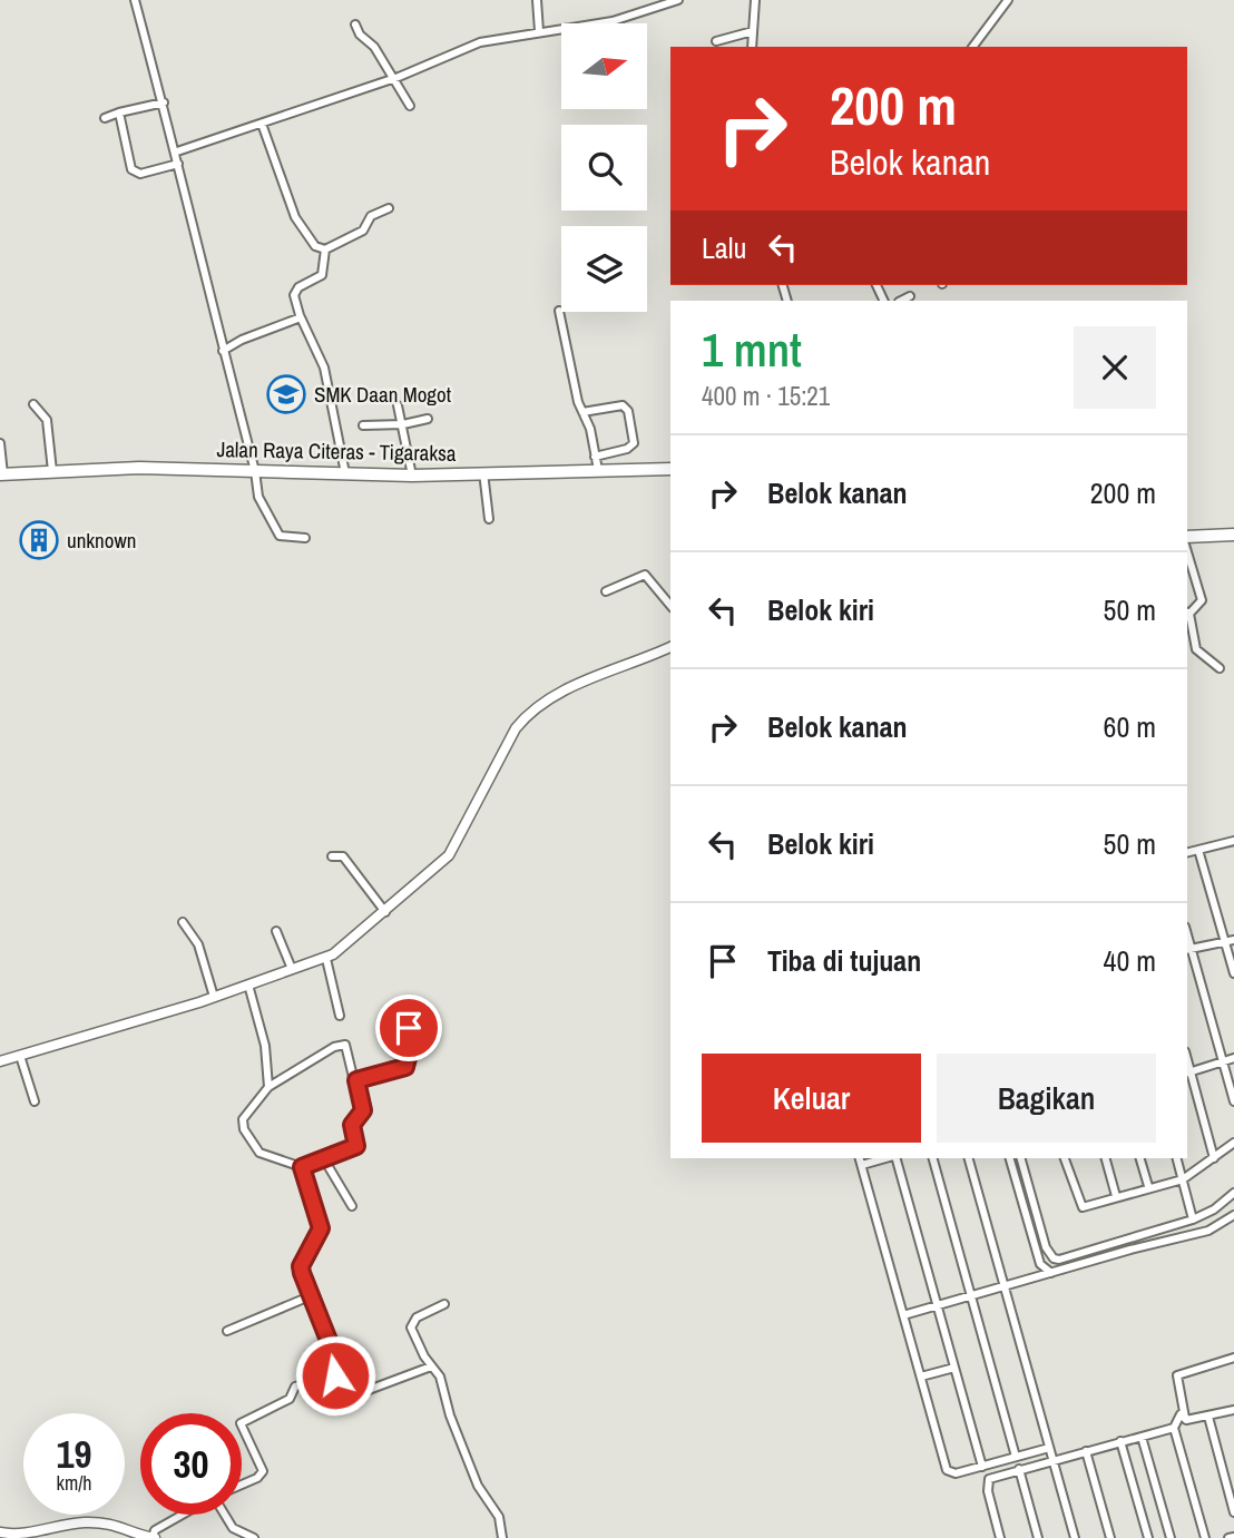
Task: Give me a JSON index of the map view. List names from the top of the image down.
{
  "streets": {
    "main road": ["Jalan Raya Citeras - Tigaraksa"]
  },
  "places": {
    "school or university": ["SMK Daan Mogot"],
    "building": ["unknown"]
  },
  "north": "right",
  "page": {
    "turn": ["200 m", "Belok kanan"],
    "then": "Lalu",
    "heading": ["1 mnt", "400 m · 15:21"],
    "list": [
      {
        "name": "Belok kanan",
        "value": "200 m"
      },
      {
        "name": "Belok kiri",
        "value": "50 m"
      },
      {
        "name": "Belok kanan",
        "value": "60 m"
      },
      {
        "name": "Belok kiri",
        "value": "50 m"
      },
      {
        "name": "Tiba di tujuan",
        "value": "40 m"
      }
    ],
    "buttons": ["Keluar", "Bagikan"],
    "speed": "19 km/h",
    "limit": "30"
  }
}
